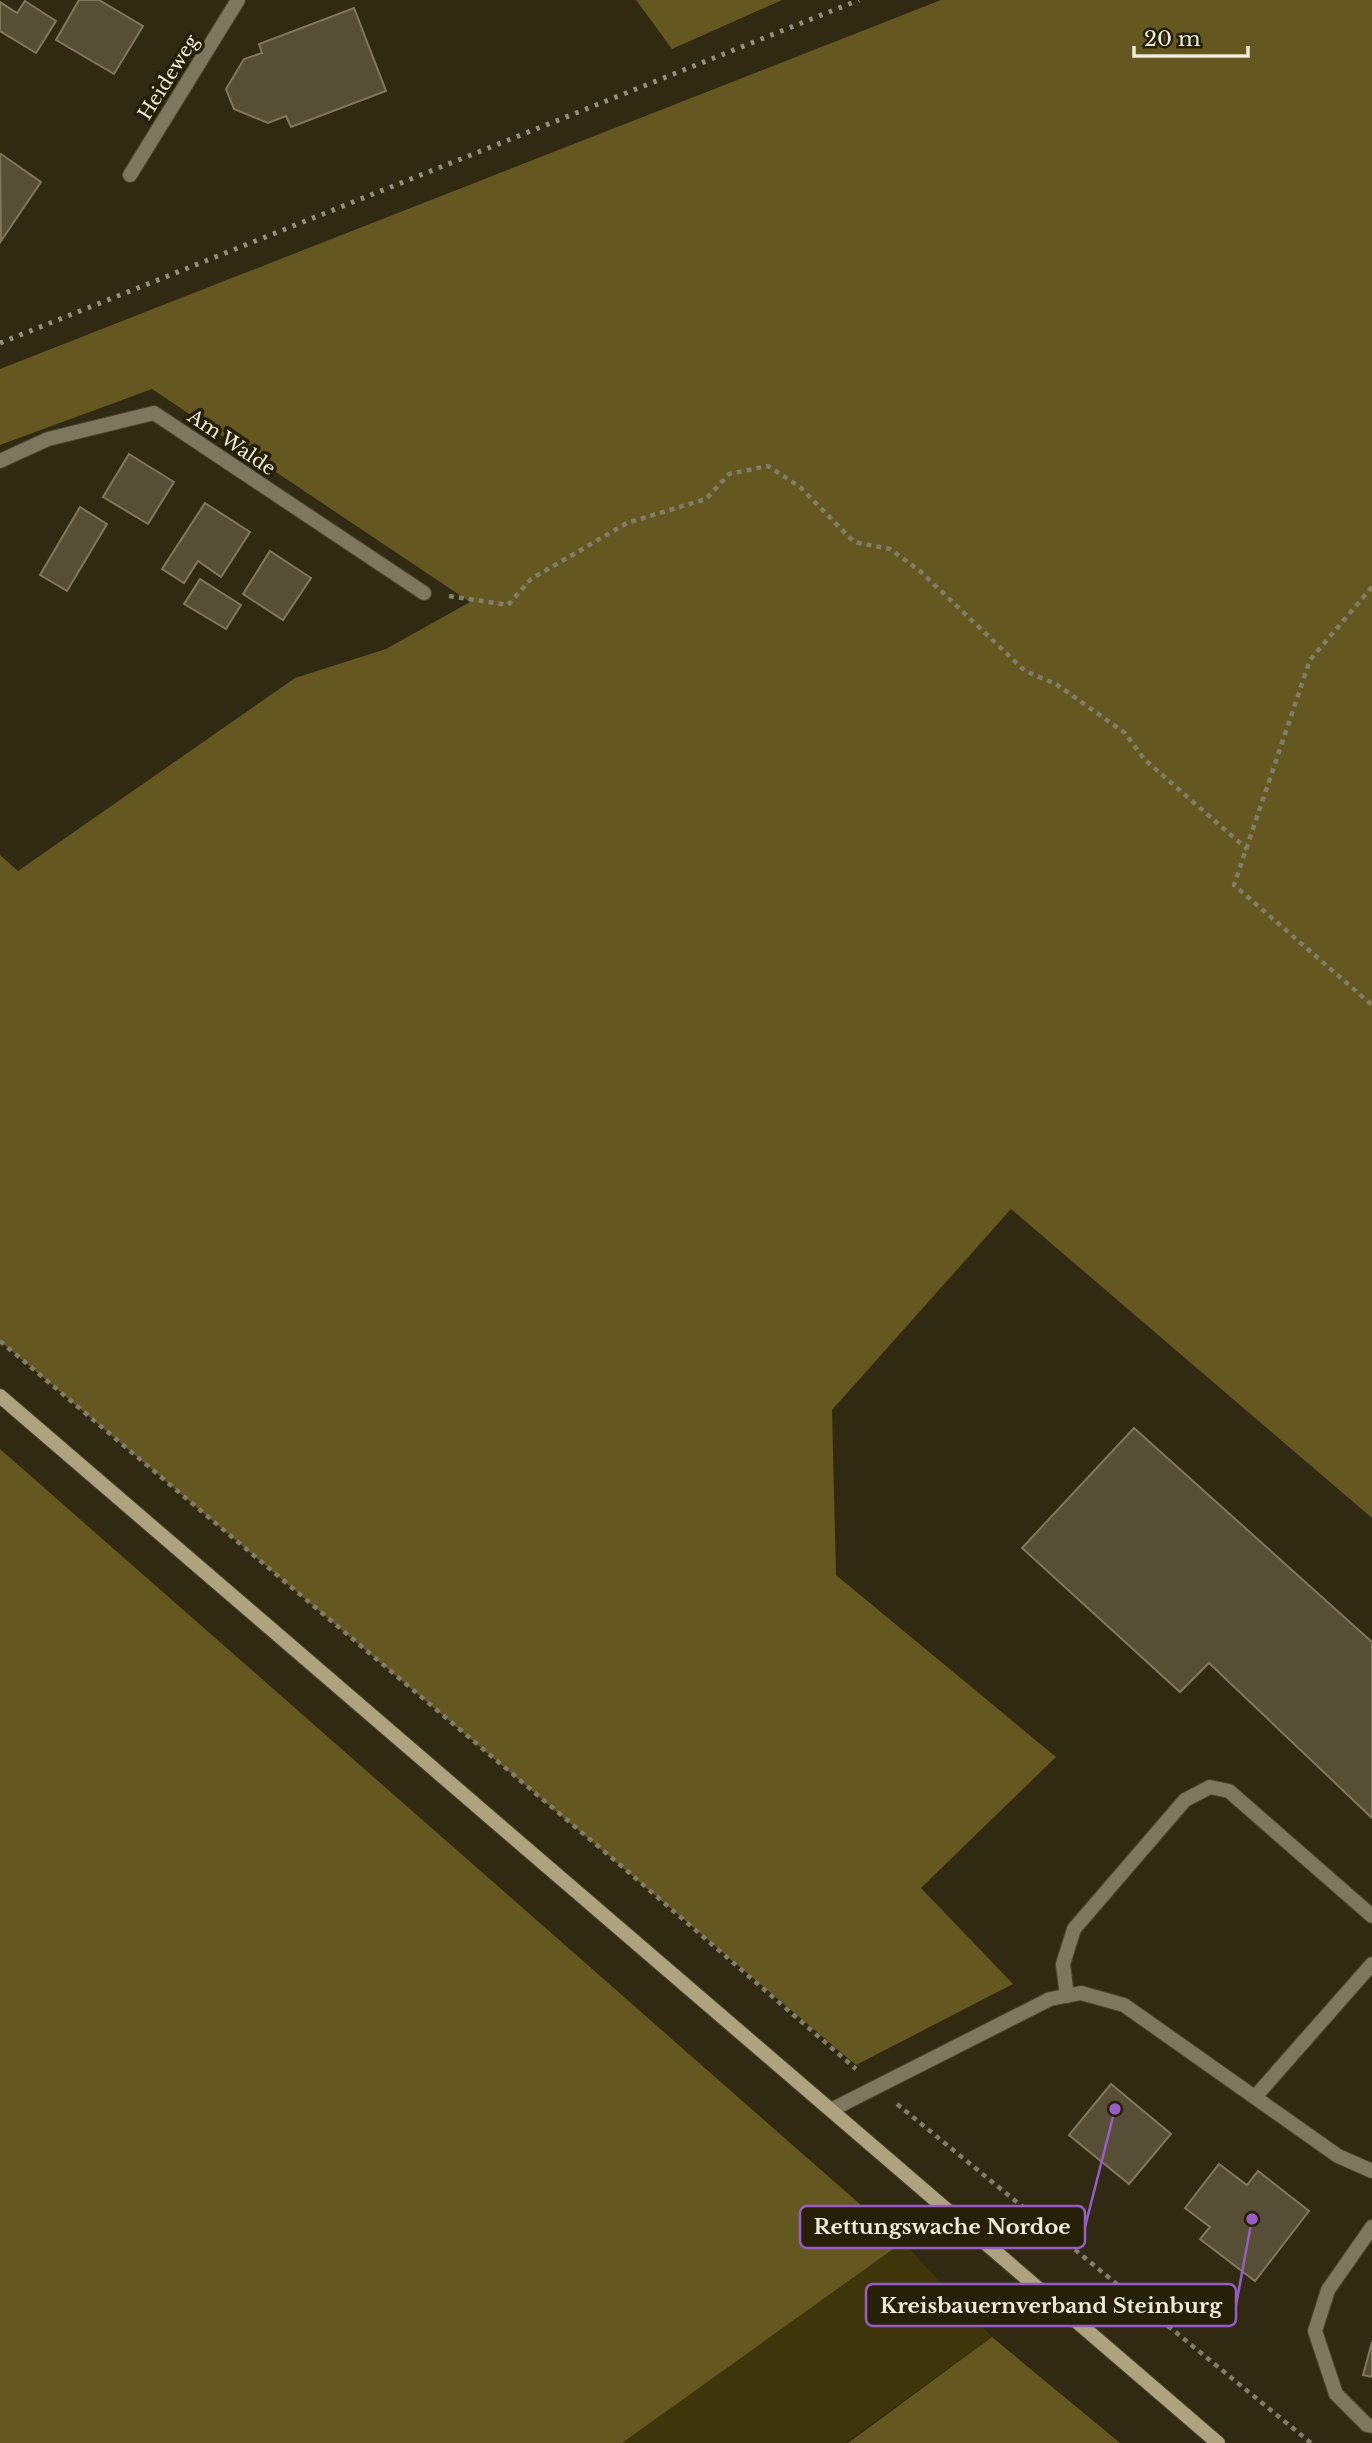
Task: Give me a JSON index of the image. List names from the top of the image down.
{
  "streets": {
    "street": ["Heideweg", "Am Walde"]
  },
  "places": ["Rettungswache Nordoe", "Kreisbauernverband Steinburg"],
  "scale_bar": "20 m"
}
